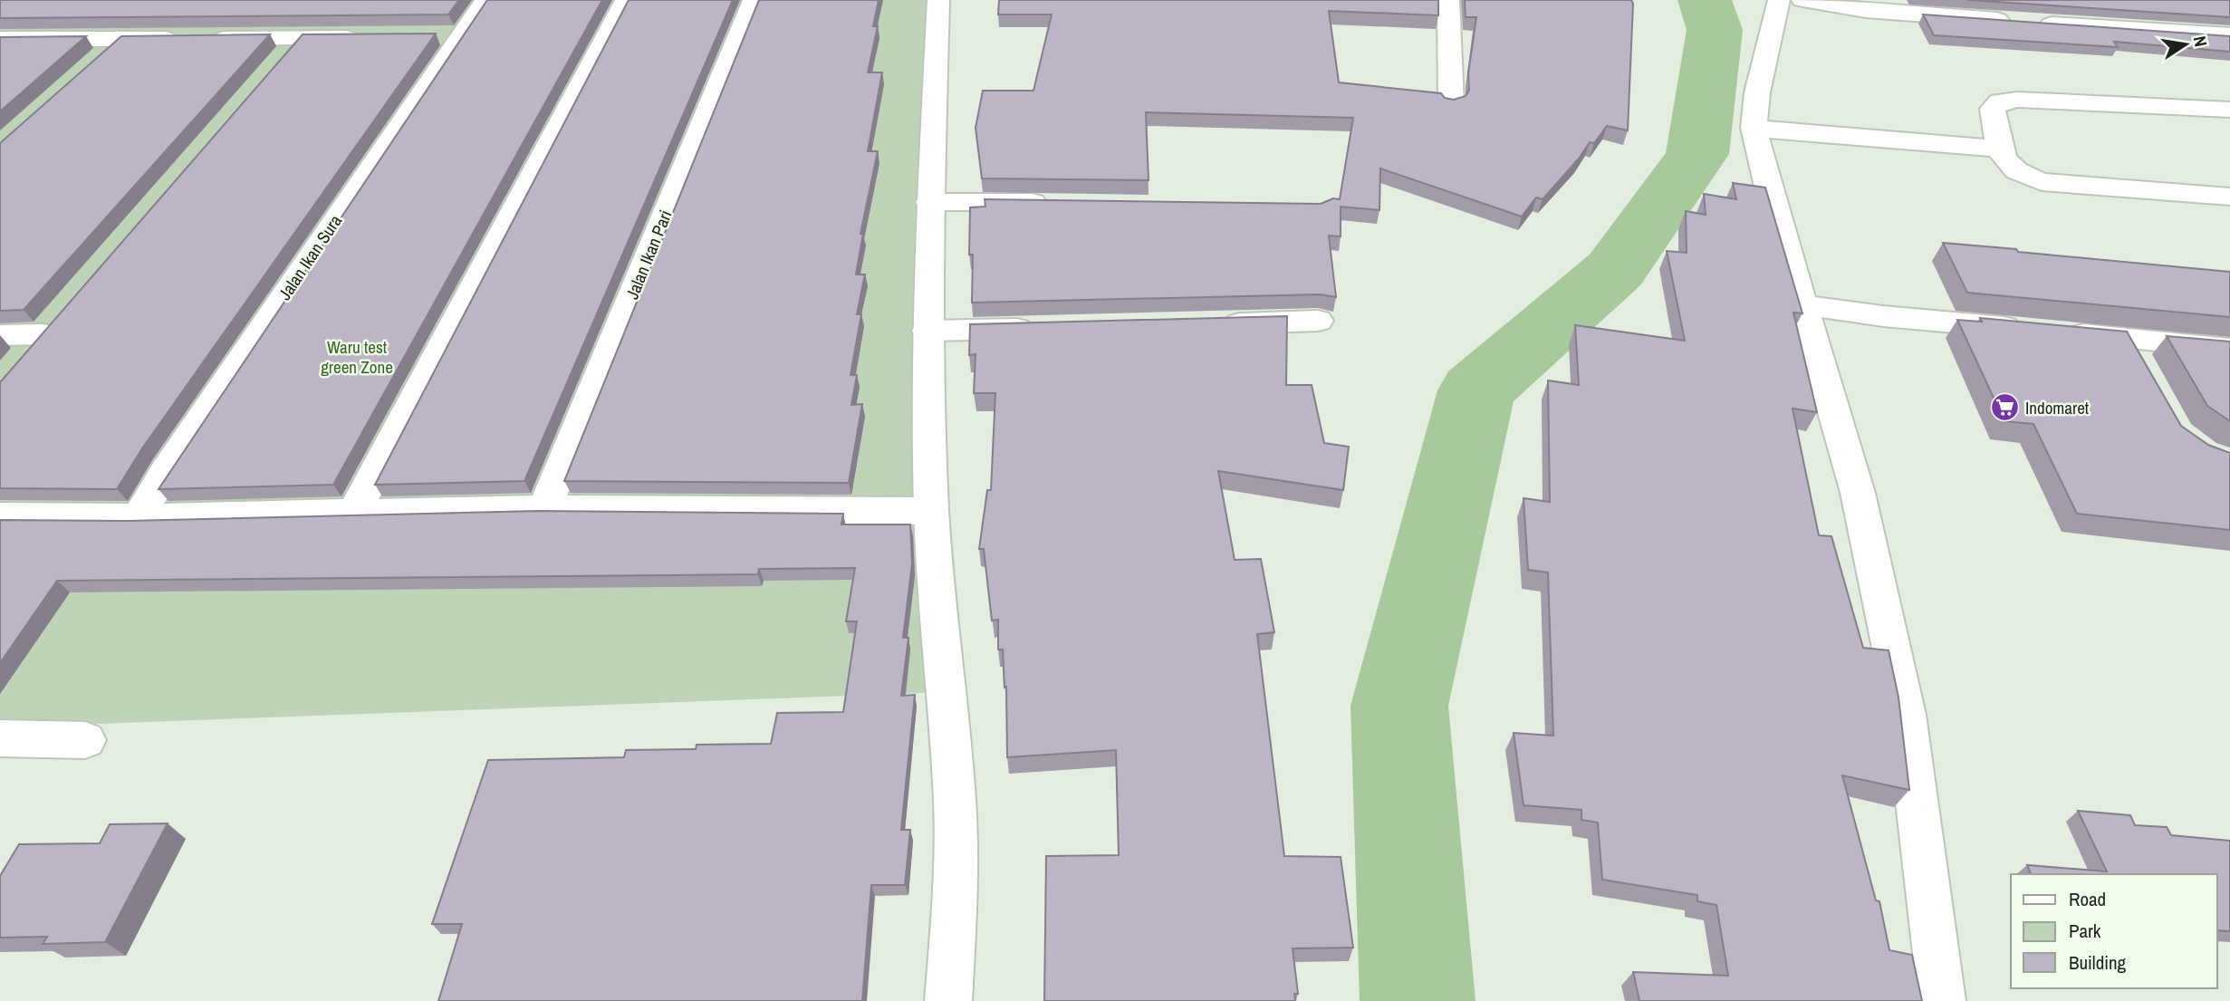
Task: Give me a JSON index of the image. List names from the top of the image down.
{
  "streets": {
    "street": ["Jalan Ikan Pari", "Jalan Ikan Sura"]
  },
  "parks": ["Waru test green Zone"],
  "places": {
    "supermarket": ["Indomaret"]
  },
  "legend": ["Road", "Park", "Building"],
  "north": "right"
}
